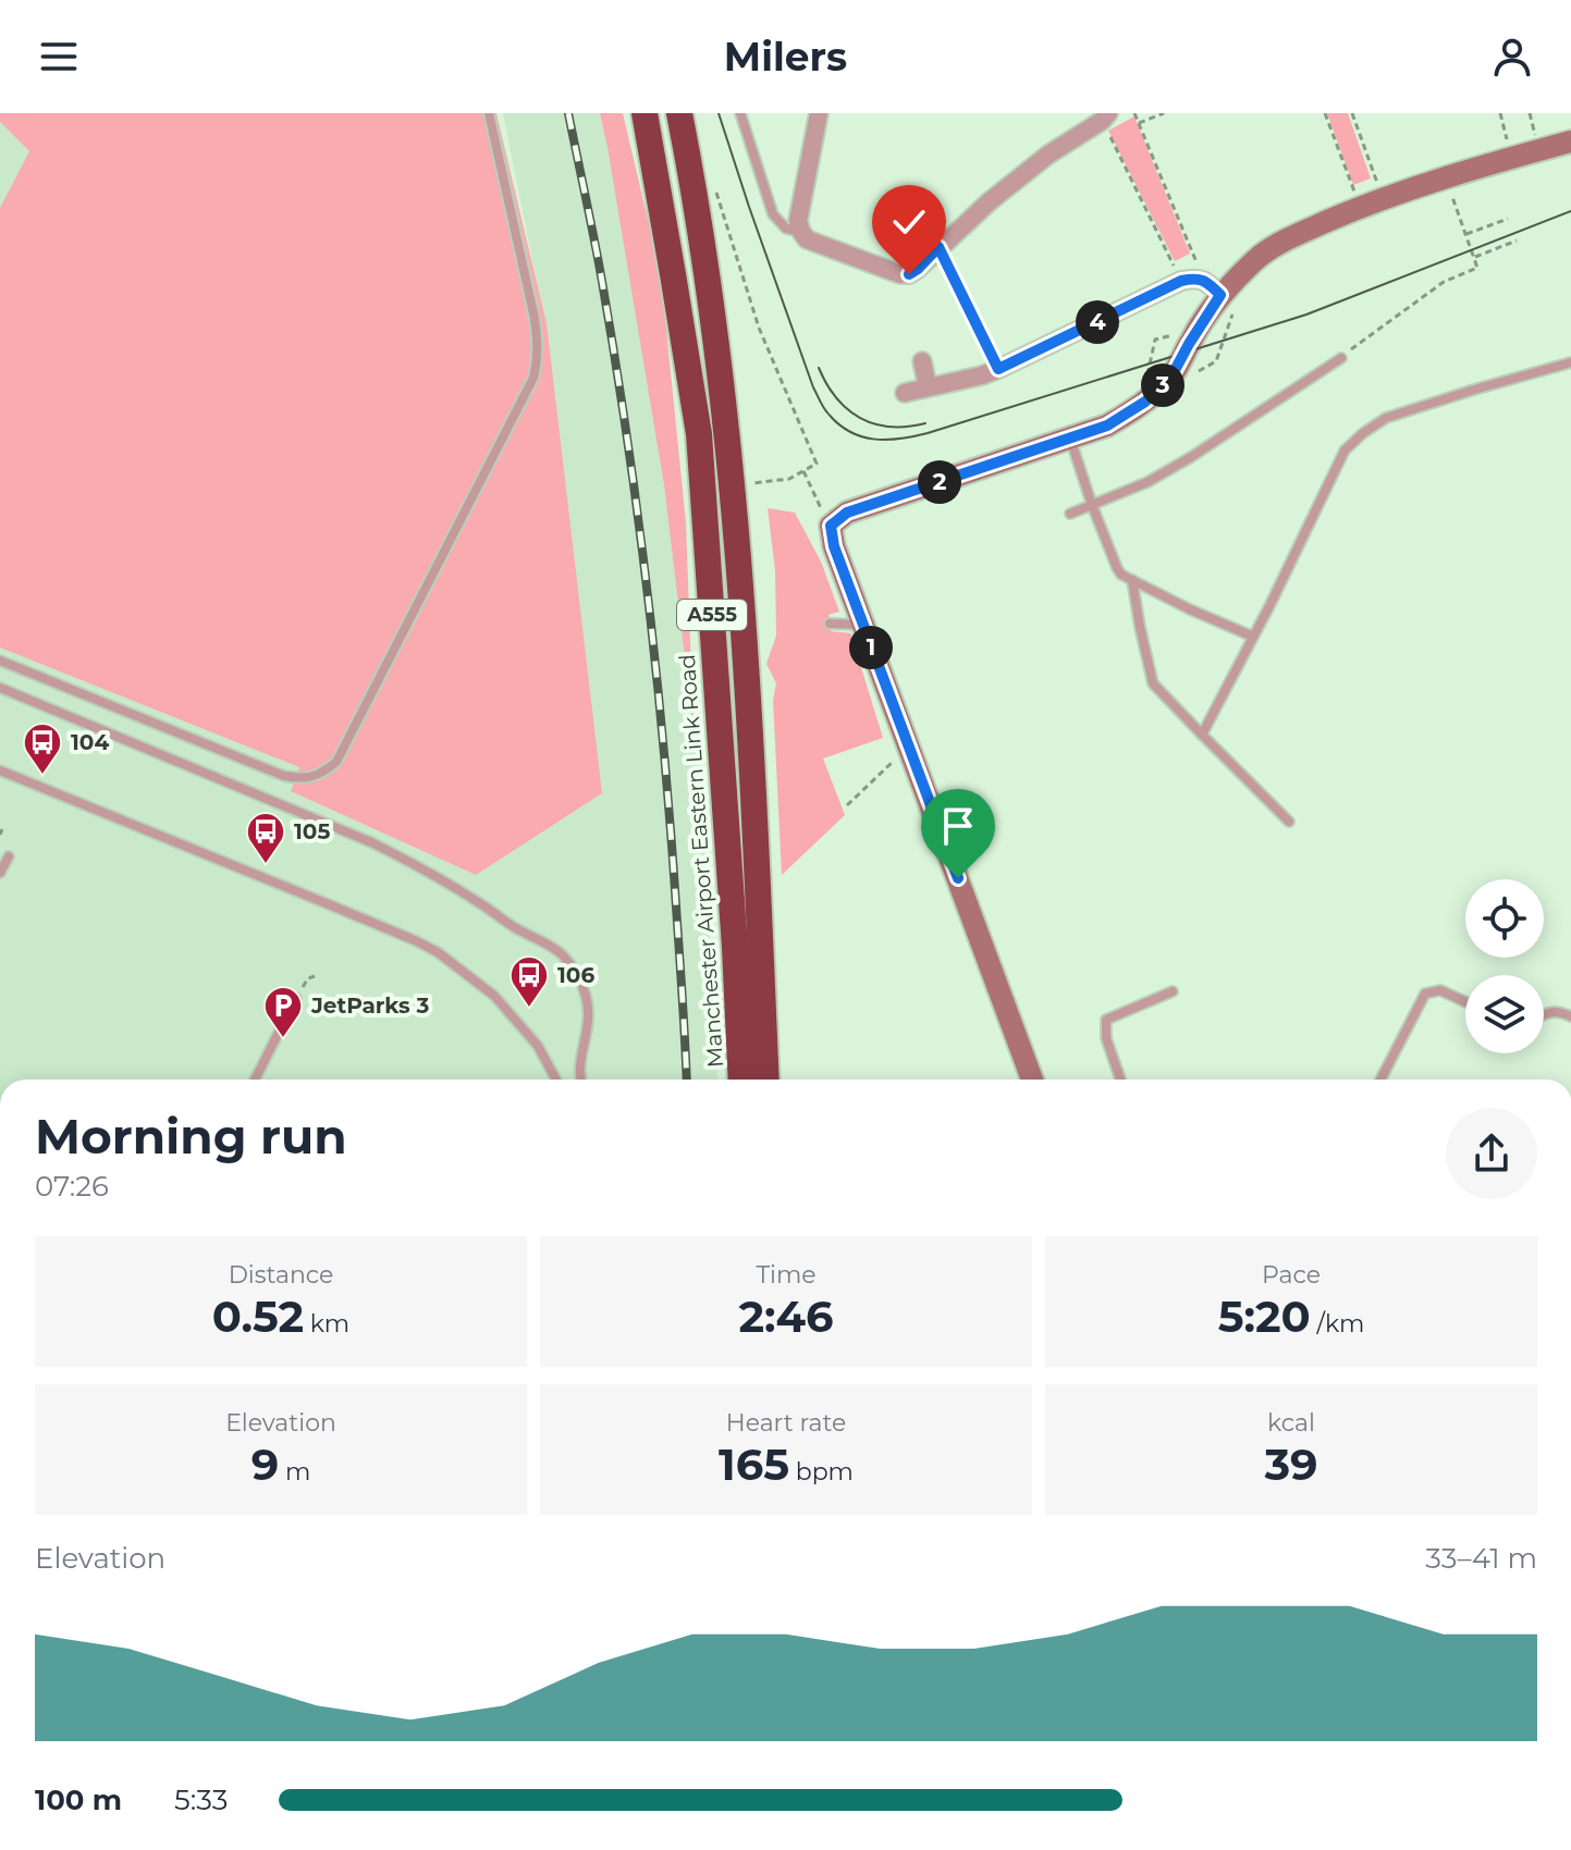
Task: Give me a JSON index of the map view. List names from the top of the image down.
{
  "streets": {
    "highway": ["A555", "Manchester Airport Eastern Link Road"]
  },
  "places": {
    "bus stop": ["104", "105", "106"],
    "parking": ["JetParks 3"]
  },
  "page": {
    "header": "Milers",
    "pins": [
      "4",
      "3",
      "2",
      "1"
    ],
    "heading": ["Morning run", "07:26"],
    "stats": [
      ["Distance", "0.52 km"],
      ["Time", "2:46"],
      ["Pace", "5:20 /km"],
      ["Elevation", "9 m"],
      ["Heart rate", "165 bpm"],
      ["kcal", "39"]
    ],
    "chart": ["Elevation", "33–41 m"],
    "list": [
      {
        "name": "100 m",
        "note": "5:33"
      }
    ]
  }
}
